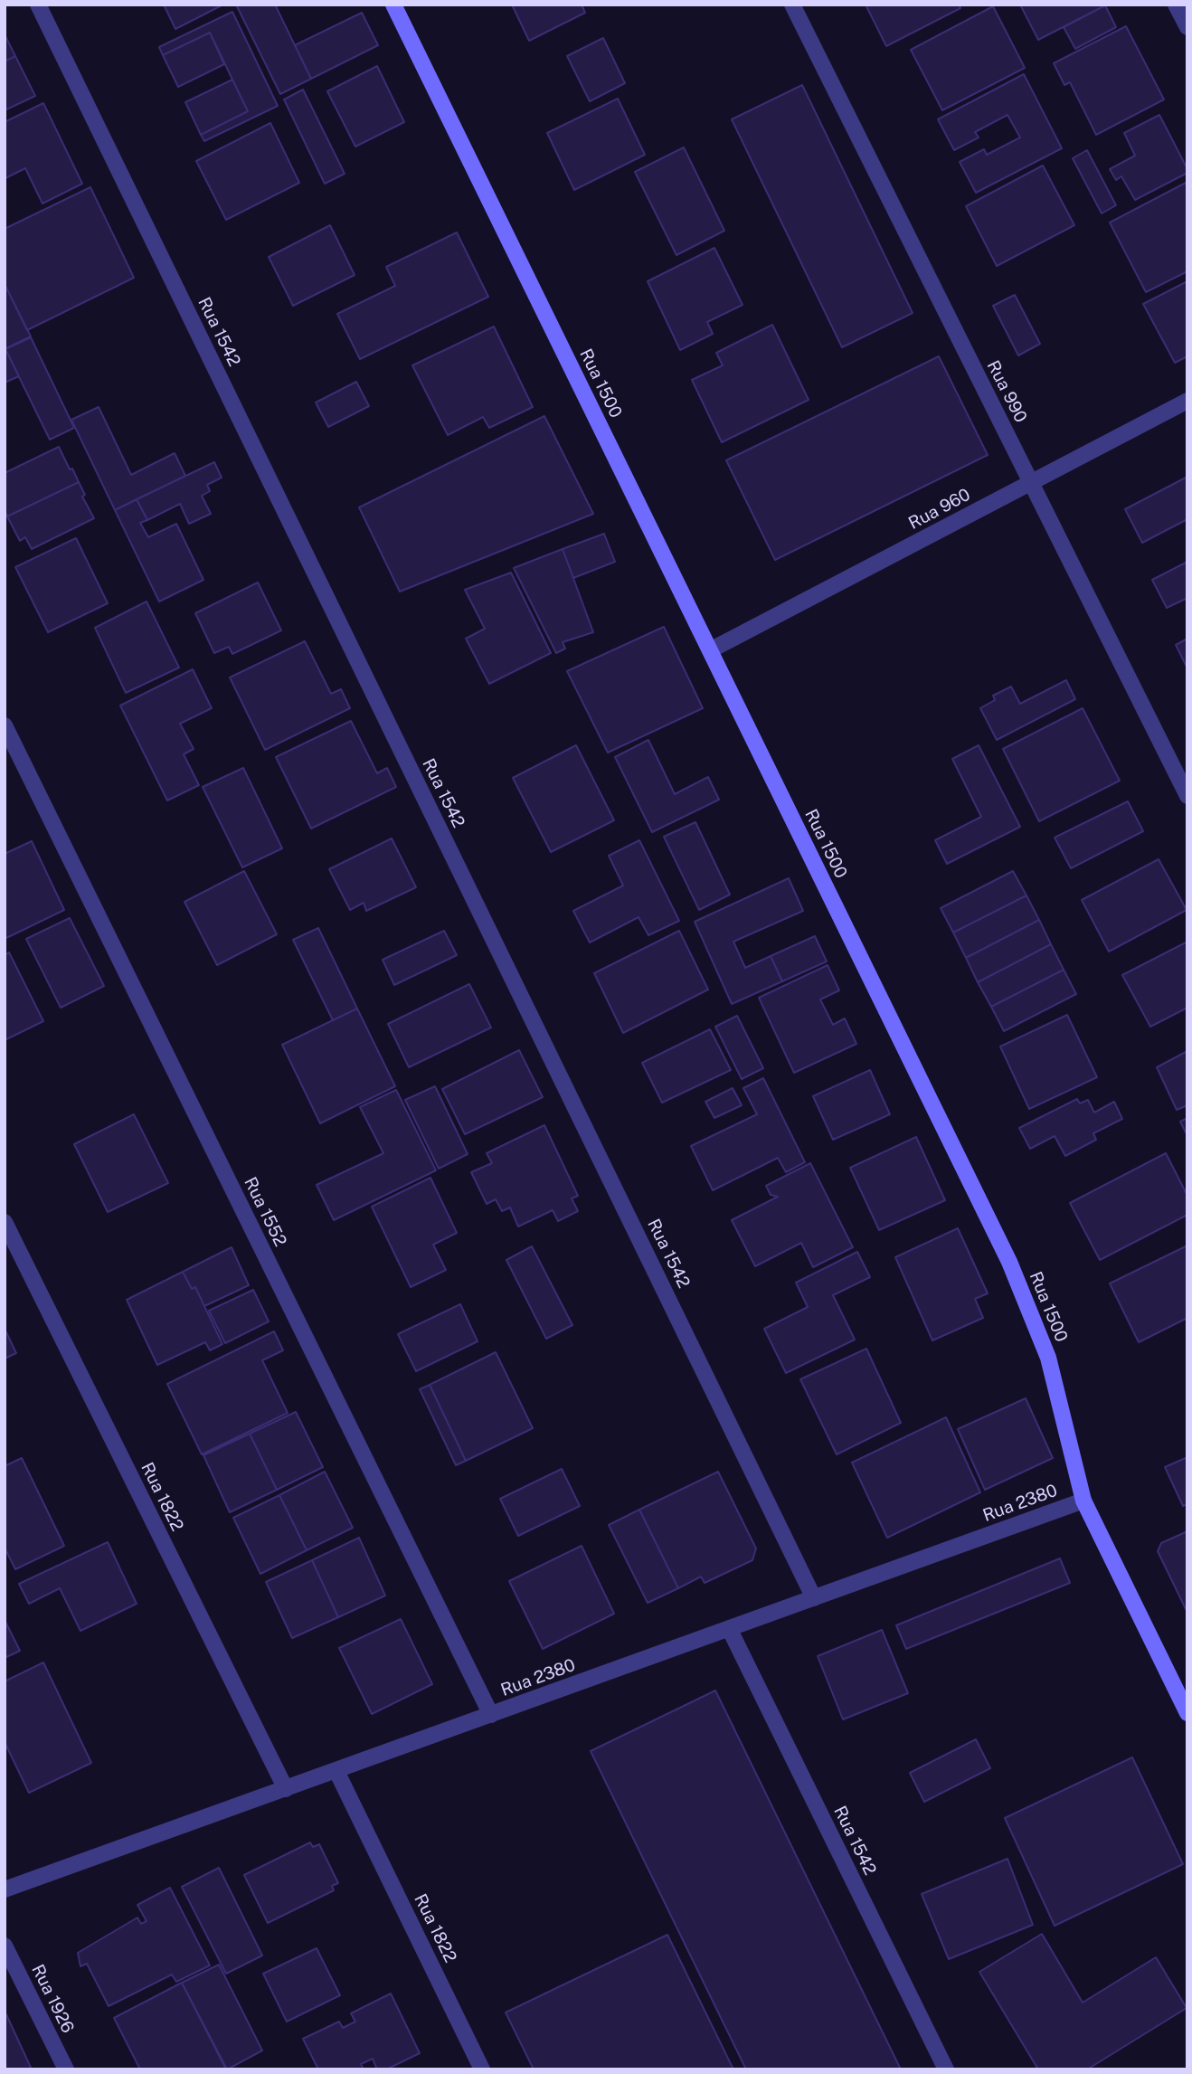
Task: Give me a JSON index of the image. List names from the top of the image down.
{
  "streets": {
    "street": [
      "Rua 1542",
      "Rua 1500",
      "Rua 990",
      "Rua 960",
      "Rua 1552",
      "Rua 1822",
      "Rua 2380",
      "Rua 1926"
    ]
  },
  "crossings": [
    ["Rua 1542", "Rua 2380"],
    ["Rua 1500", "Rua 960"],
    ["Rua 1500", "Rua 2380"],
    ["Rua 990", "Rua 960"],
    ["Rua 1552", "Rua 2380"],
    ["Rua 1822", "Rua 2380"]
  ]
}
